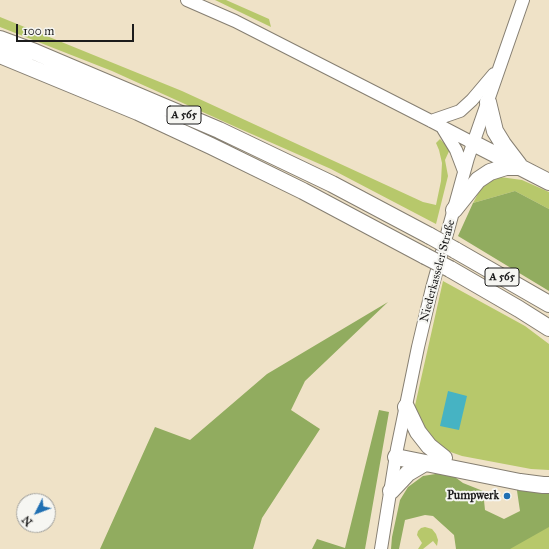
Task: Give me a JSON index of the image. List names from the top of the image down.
{
  "streets": {
    "highway": ["A 565"],
    "main road": ["Niederkasseler Straße"]
  },
  "places": ["Pumpwerk"],
  "scale_bar": "100 m",
  "north": "bottom left"
}
